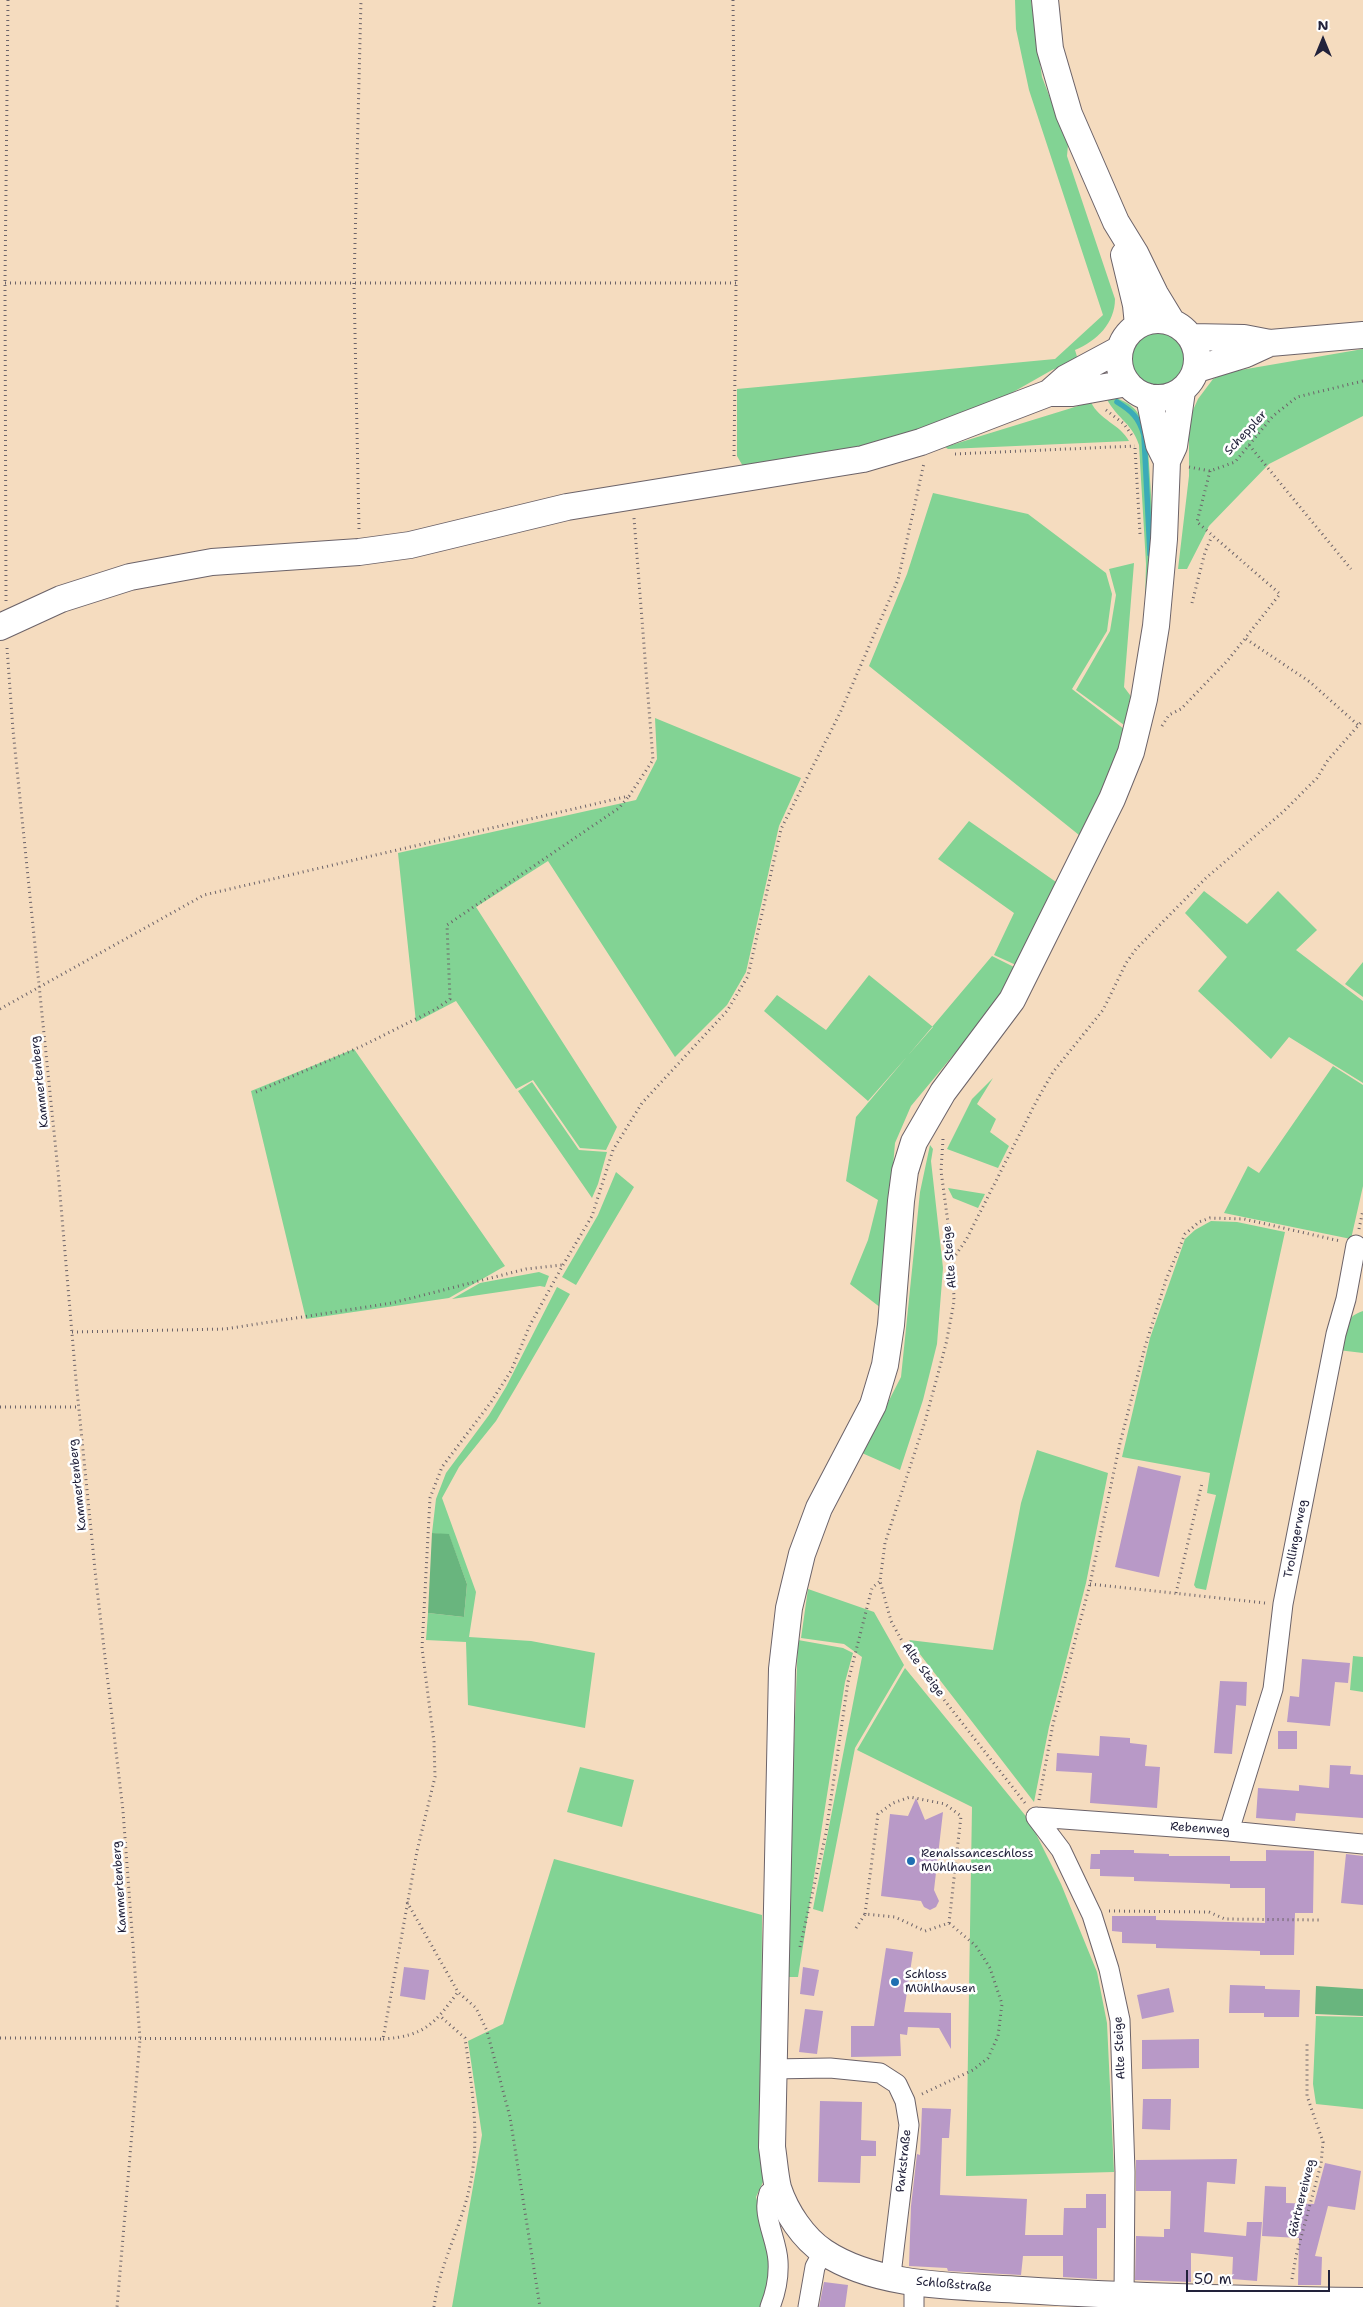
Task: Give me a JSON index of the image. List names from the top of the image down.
{
  "streets": {
    "street": [
      "Alte Steige",
      "Trollingerweg",
      "Rebenweg",
      "Parkstraße",
      "Schloßstraße"
    ],
    "path": ["Scheppler", "Kammertenberg", "Gärtnereiweg"]
  },
  "crossings": [
    ["Alte Steige", "Rebenweg"],
    ["Alte Steige", "Schloßstraße"],
    ["Trollingerweg", "Rebenweg"],
    ["Parkstraße", "Schloßstraße"],
    ["Gärtnereiweg", "Schloßstraße"]
  ],
  "places": ["Renaissanceschloss Mühlhausen", "Schloss Mühlhausen"],
  "scale_bar": "50 m",
  "north": "top"
}
